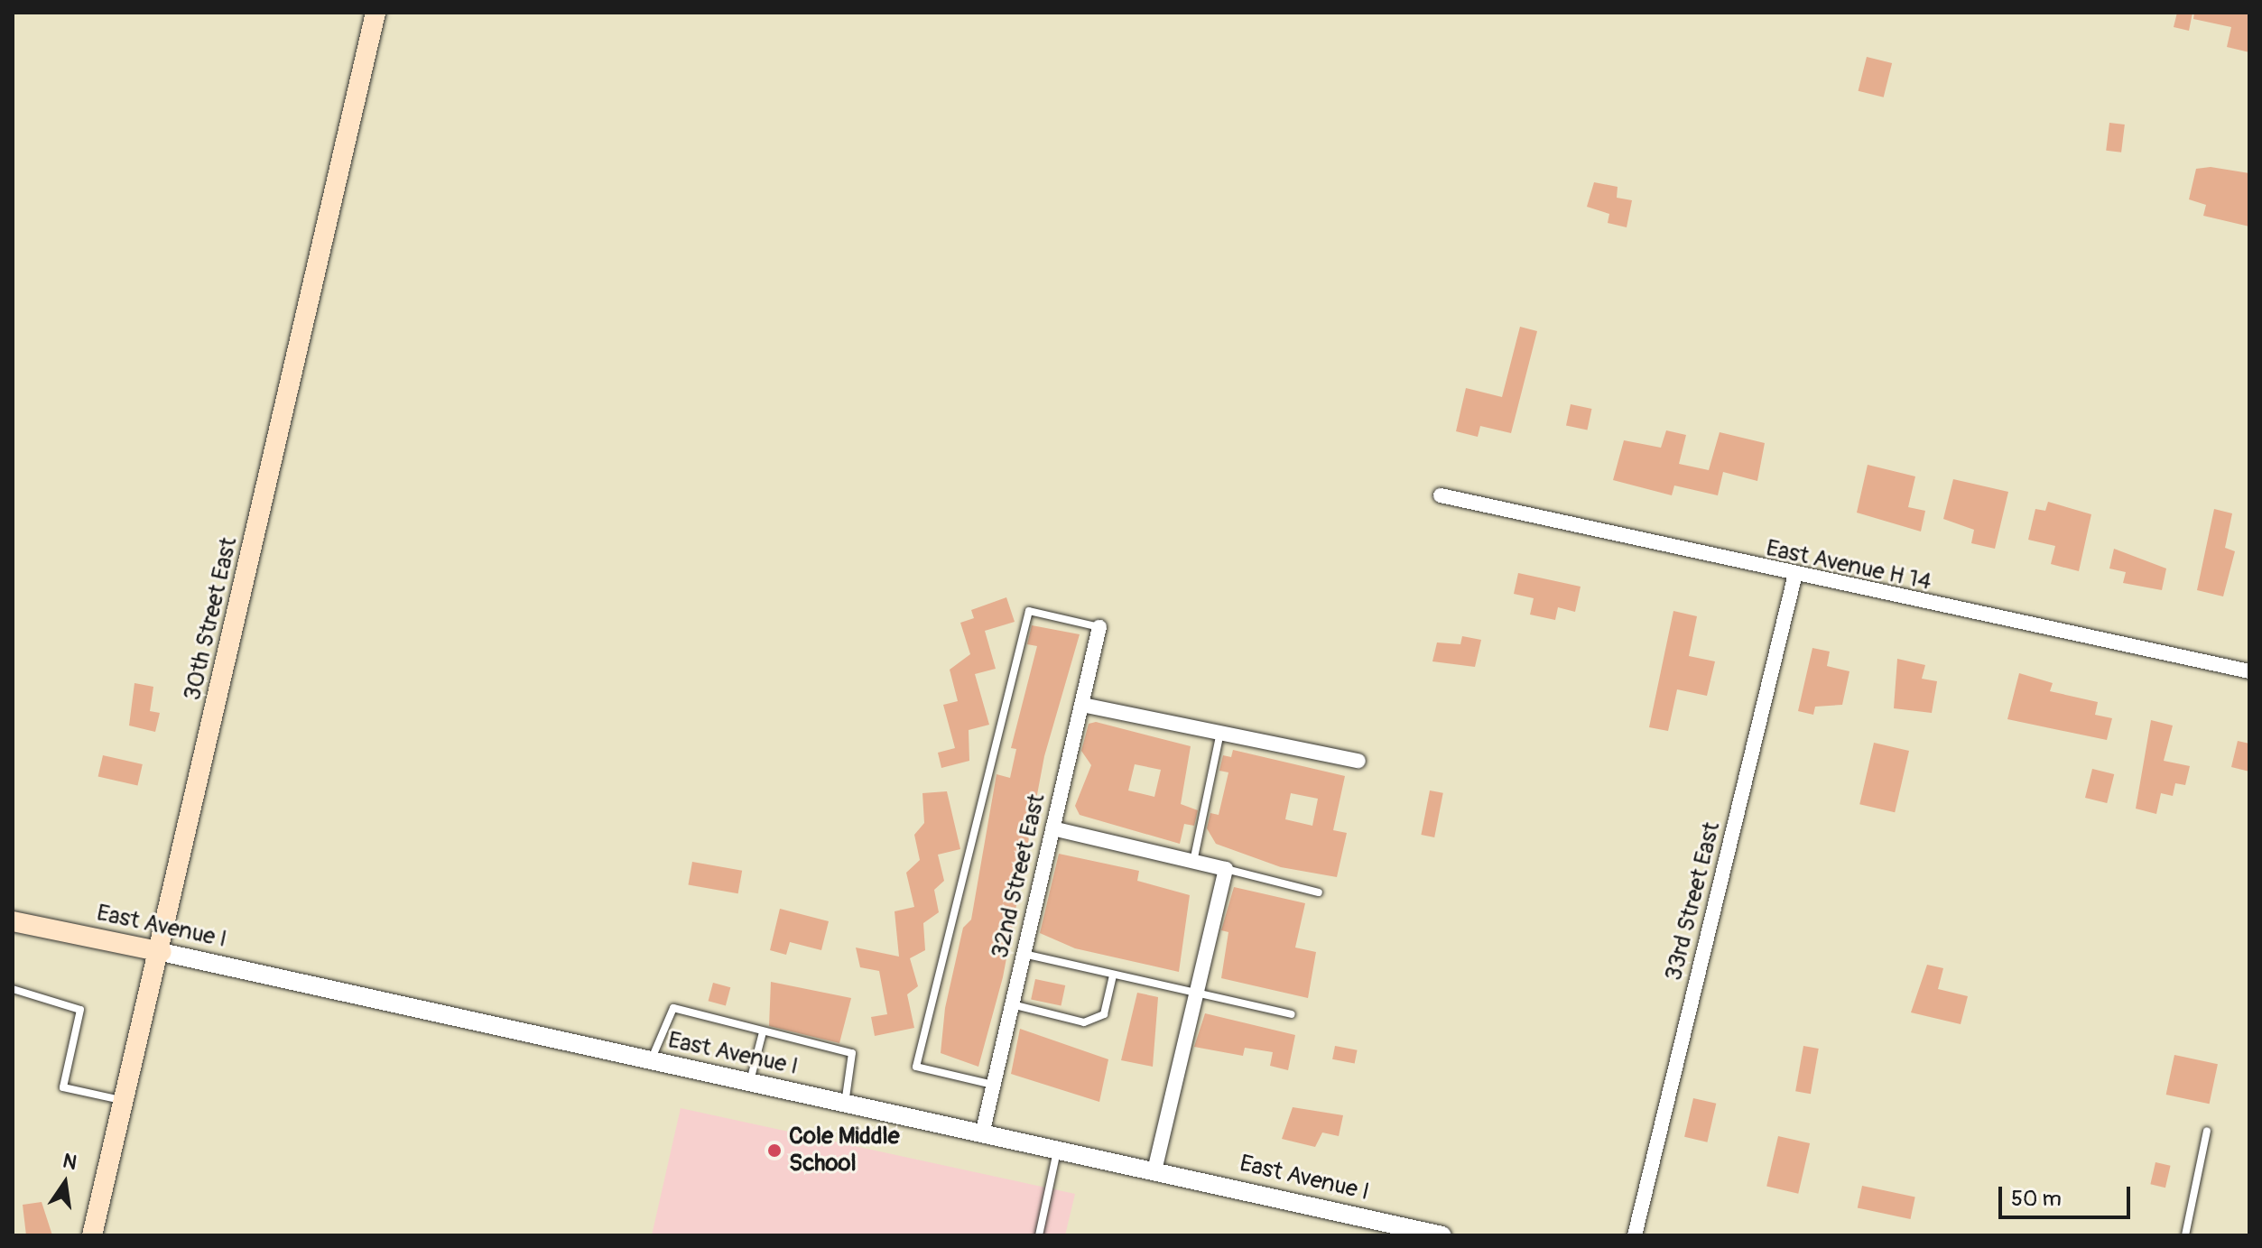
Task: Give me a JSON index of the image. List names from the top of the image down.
{
  "streets": {
    "main road": ["30th Street East", "East Avenue I"],
    "street": ["East Avenue H 14", "32nd Street East", "33rd Street East"]
  },
  "crossings": [
    ["East Avenue H 14", "33rd Street East"],
    ["30th Street East", "East Avenue I"],
    ["32nd Street East", "East Avenue I"]
  ],
  "places": ["Cole Middle School"],
  "scale_bar": "50 m",
  "north": "top"
}
